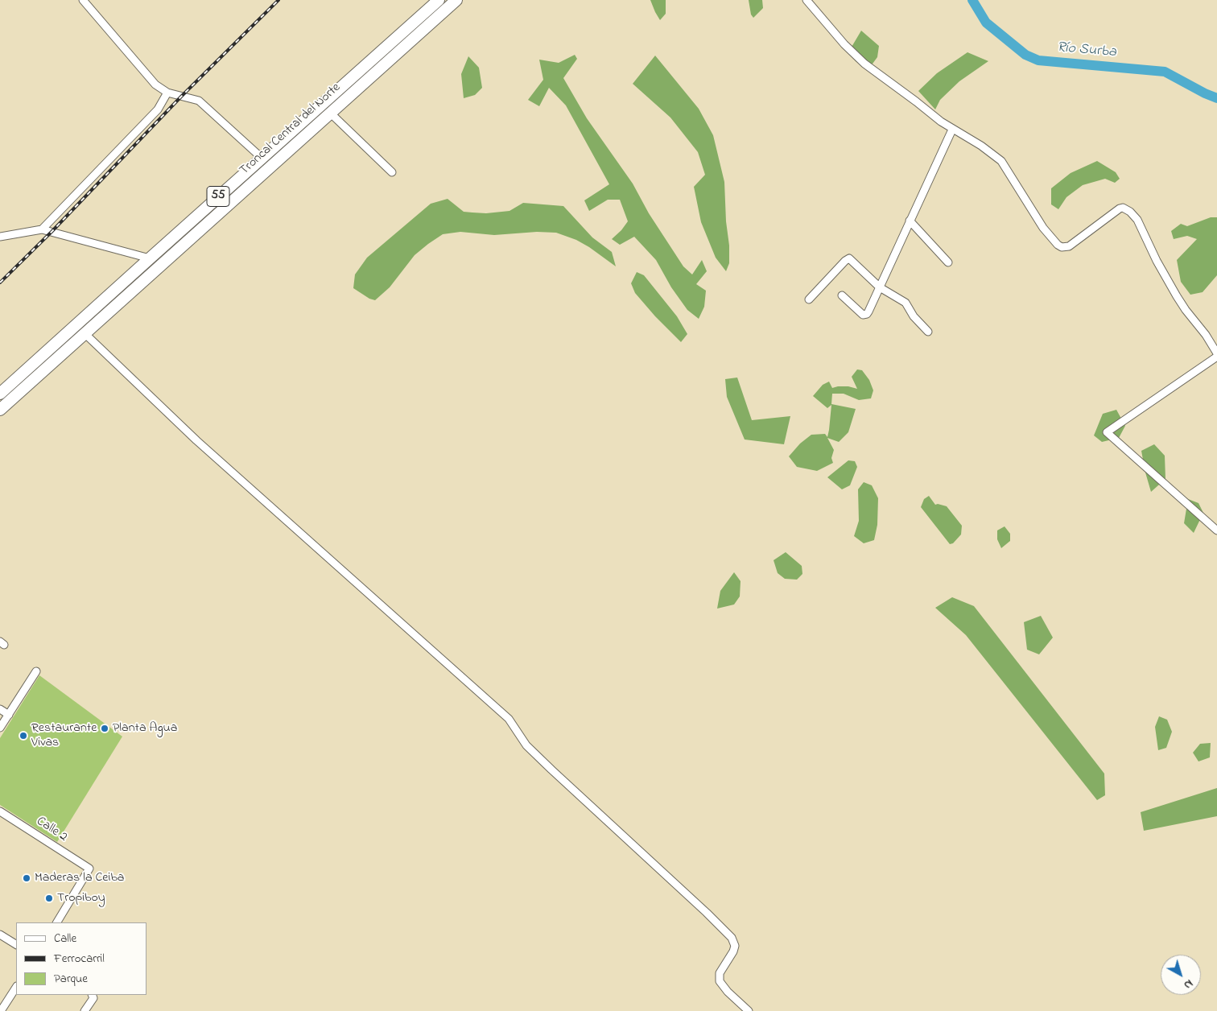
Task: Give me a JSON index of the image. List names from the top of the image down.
{
  "streets": {
    "highway": ["Troncal Central del Norte", "55"],
    "street": ["Calle 2"]
  },
  "water": ["Río Surba"],
  "places": [
    "Planta Agua",
    "Restaurante Vivas",
    "Maderas la Ceiba",
    "Tropiboy"
  ],
  "legend": ["Calle", "Ferrocarril", "Parque"],
  "north": "bottom right"
}
